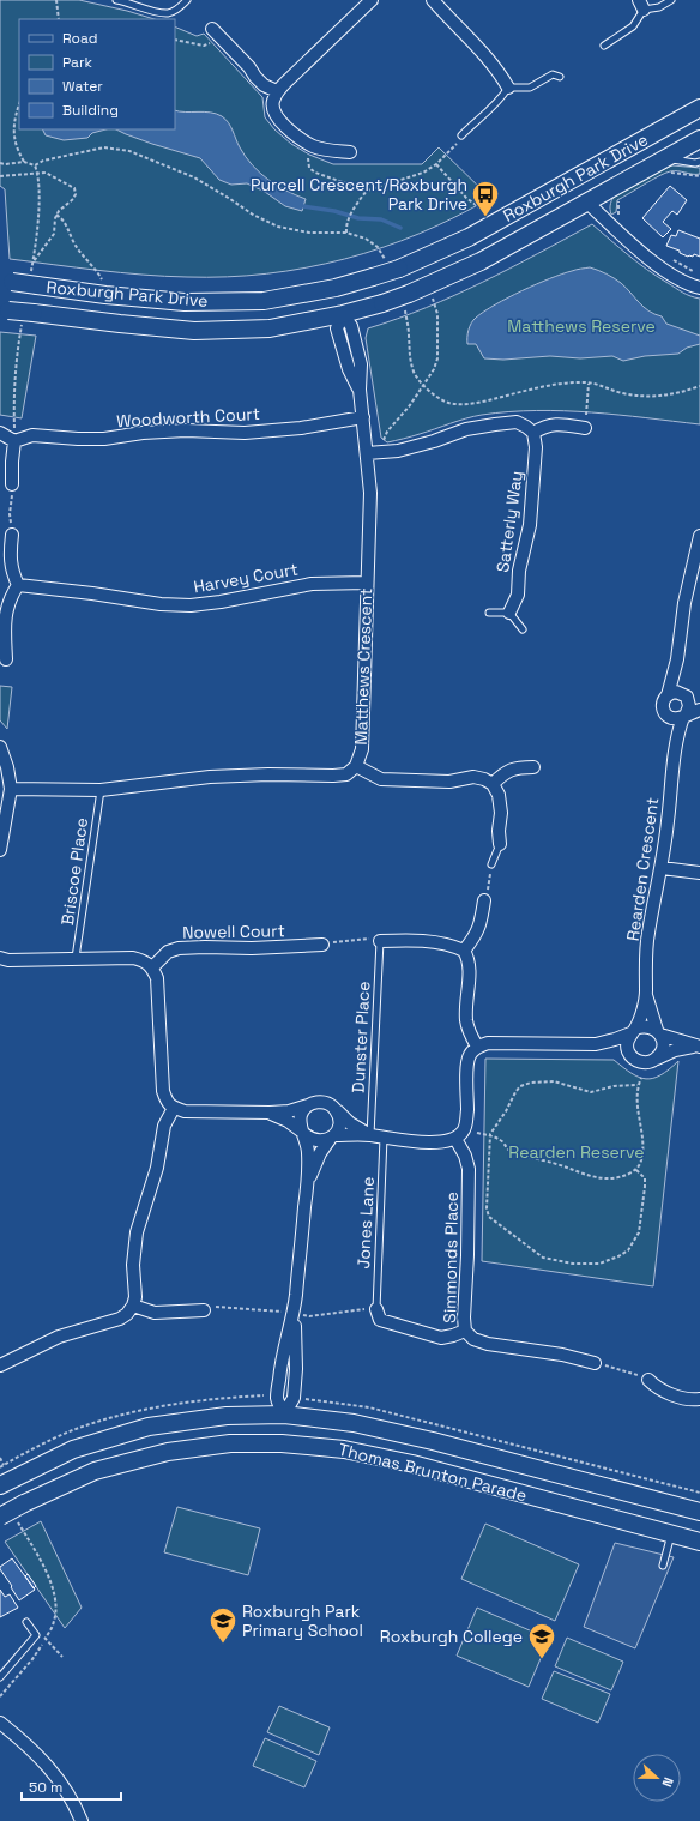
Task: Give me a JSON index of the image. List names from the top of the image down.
{
  "streets": {
    "street": [
      "Roxburgh Park Drive",
      "Woodworth Court",
      "Satterly Way",
      "Harvey Court",
      "Matthews Crescent",
      "Rearden Crescent",
      "Nowell Court",
      "Simmonds Place",
      "Thomas Brunton Parade"
    ],
    "lane": ["Briscoe Place", "Dunster Place", "Jones Lane"]
  },
  "crossings": [
    ["Roxburgh Park Drive", "Matthews Crescent"],
    ["Woodworth Court", "Matthews Crescent"],
    ["Harvey Court", "Matthews Crescent"],
    ["Matthews Crescent", "Briscoe Place"]
  ],
  "parks": ["Matthews Reserve", "Rearden Reserve"],
  "places": {
    "bus stop": ["Purcell Crescent/Roxburgh Park Drive"],
    "school or university": ["Roxburgh Park Primary School", "Roxburgh College"]
  },
  "legend": [
    "Road",
    "Park",
    "Water",
    "Building"
  ],
  "scale_bar": "50 m",
  "north": "right"
}
